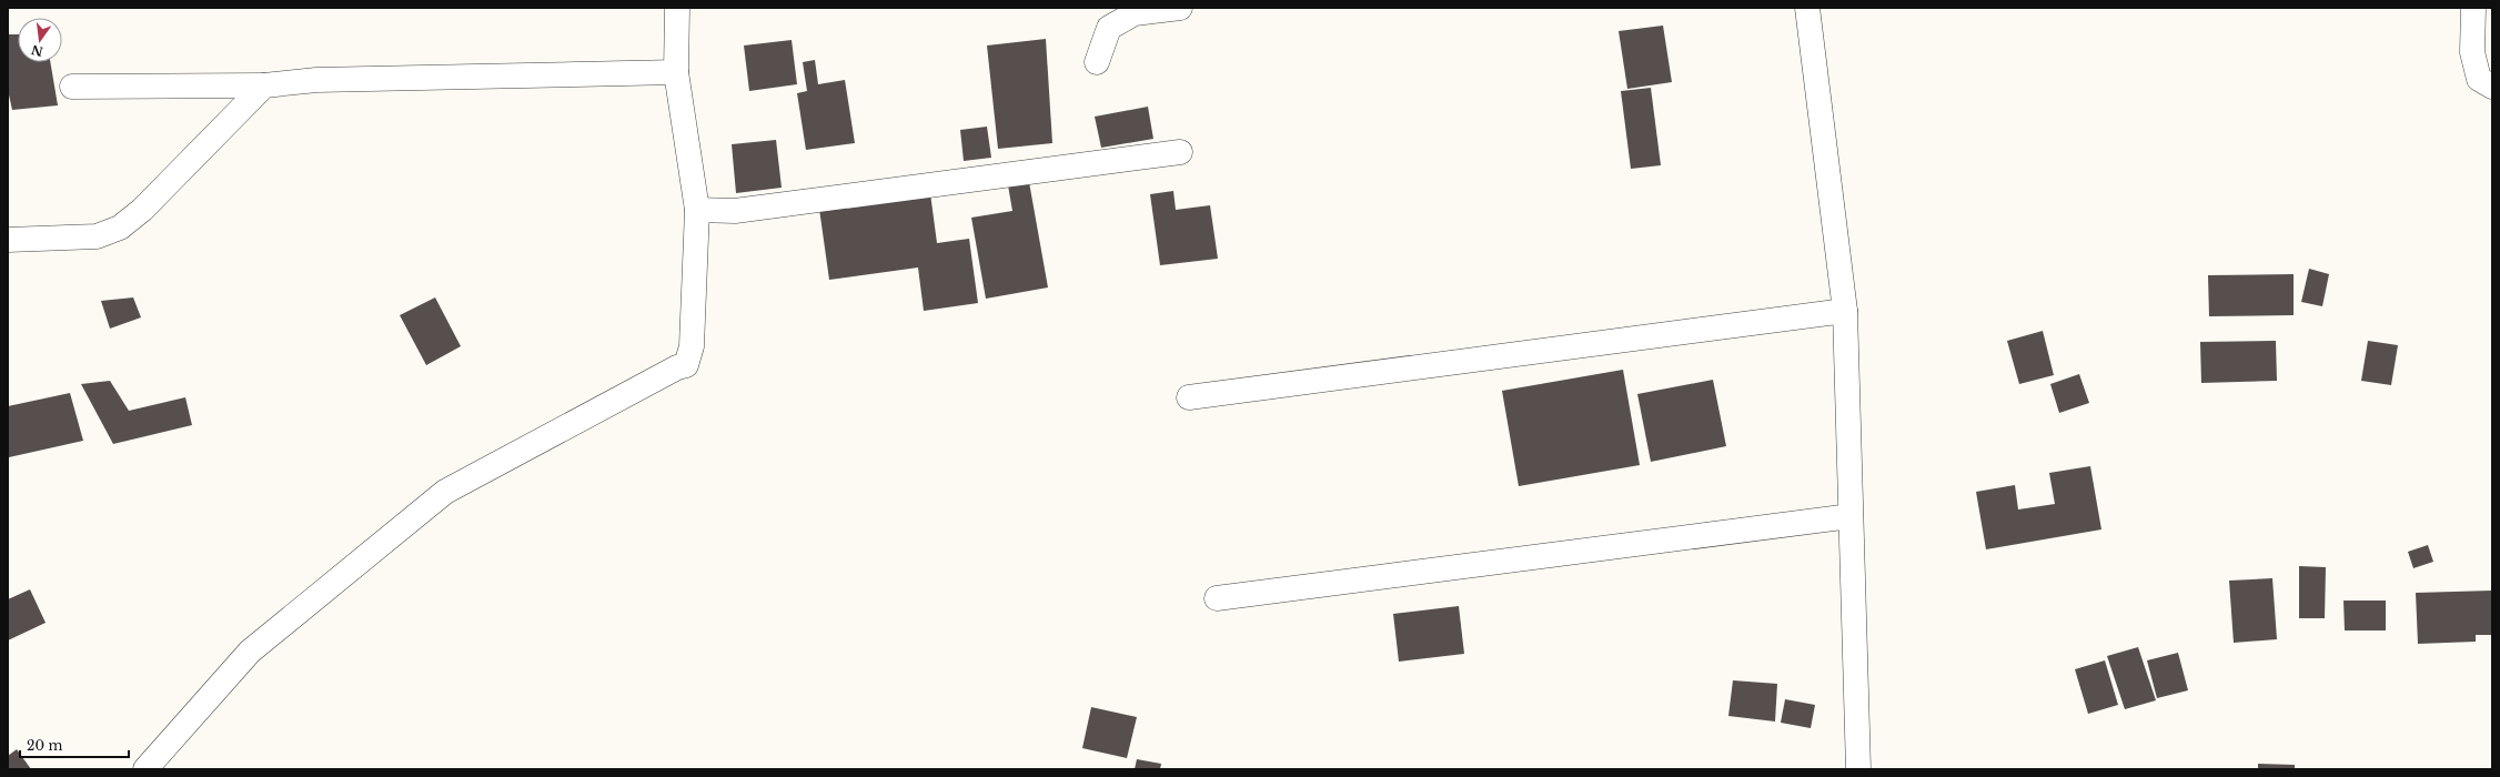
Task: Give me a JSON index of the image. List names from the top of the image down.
{
  "scale_bar": "20 m",
  "north": "bottom"
}
